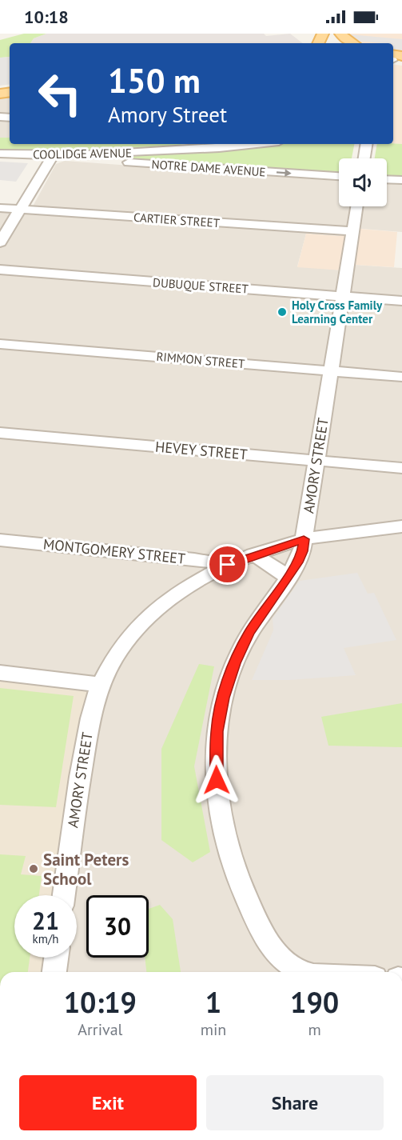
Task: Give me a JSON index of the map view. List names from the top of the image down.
{
  "streets": {
    "street": [
      "COOLIDGE AVENUE",
      "NOTRE DAME AVENUE",
      "CARTIER STREET",
      "DUBUQUE STREET",
      "RIMMON STREET",
      "HEVEY STREET",
      "AMORY STREET",
      "MONTGOMERY STREET"
    ]
  },
  "crossings": [
    ["COOLIDGE AVENUE", "NOTRE DAME AVENUE"],
    ["CARTIER STREET", "AMORY STREET"],
    ["DUBUQUE STREET", "AMORY STREET"],
    ["RIMMON STREET", "AMORY STREET"],
    ["HEVEY STREET", "AMORY STREET"],
    ["AMORY STREET", "MONTGOMERY STREET"]
  ],
  "one_way": ["NOTRE DAME AVENUE"],
  "places": ["Holy Cross Family Learning Center", "Saint Peters School"],
  "page": {
    "status": "10:18",
    "turn": ["150 m", "Amory Street"],
    "speed": "21 km/h",
    "limit": "30",
    "eta": [
      "10:19",
      "Arrival",
      "1",
      "min",
      "190",
      "m"
    ],
    "buttons": ["Exit", "Share"]
  }
}
